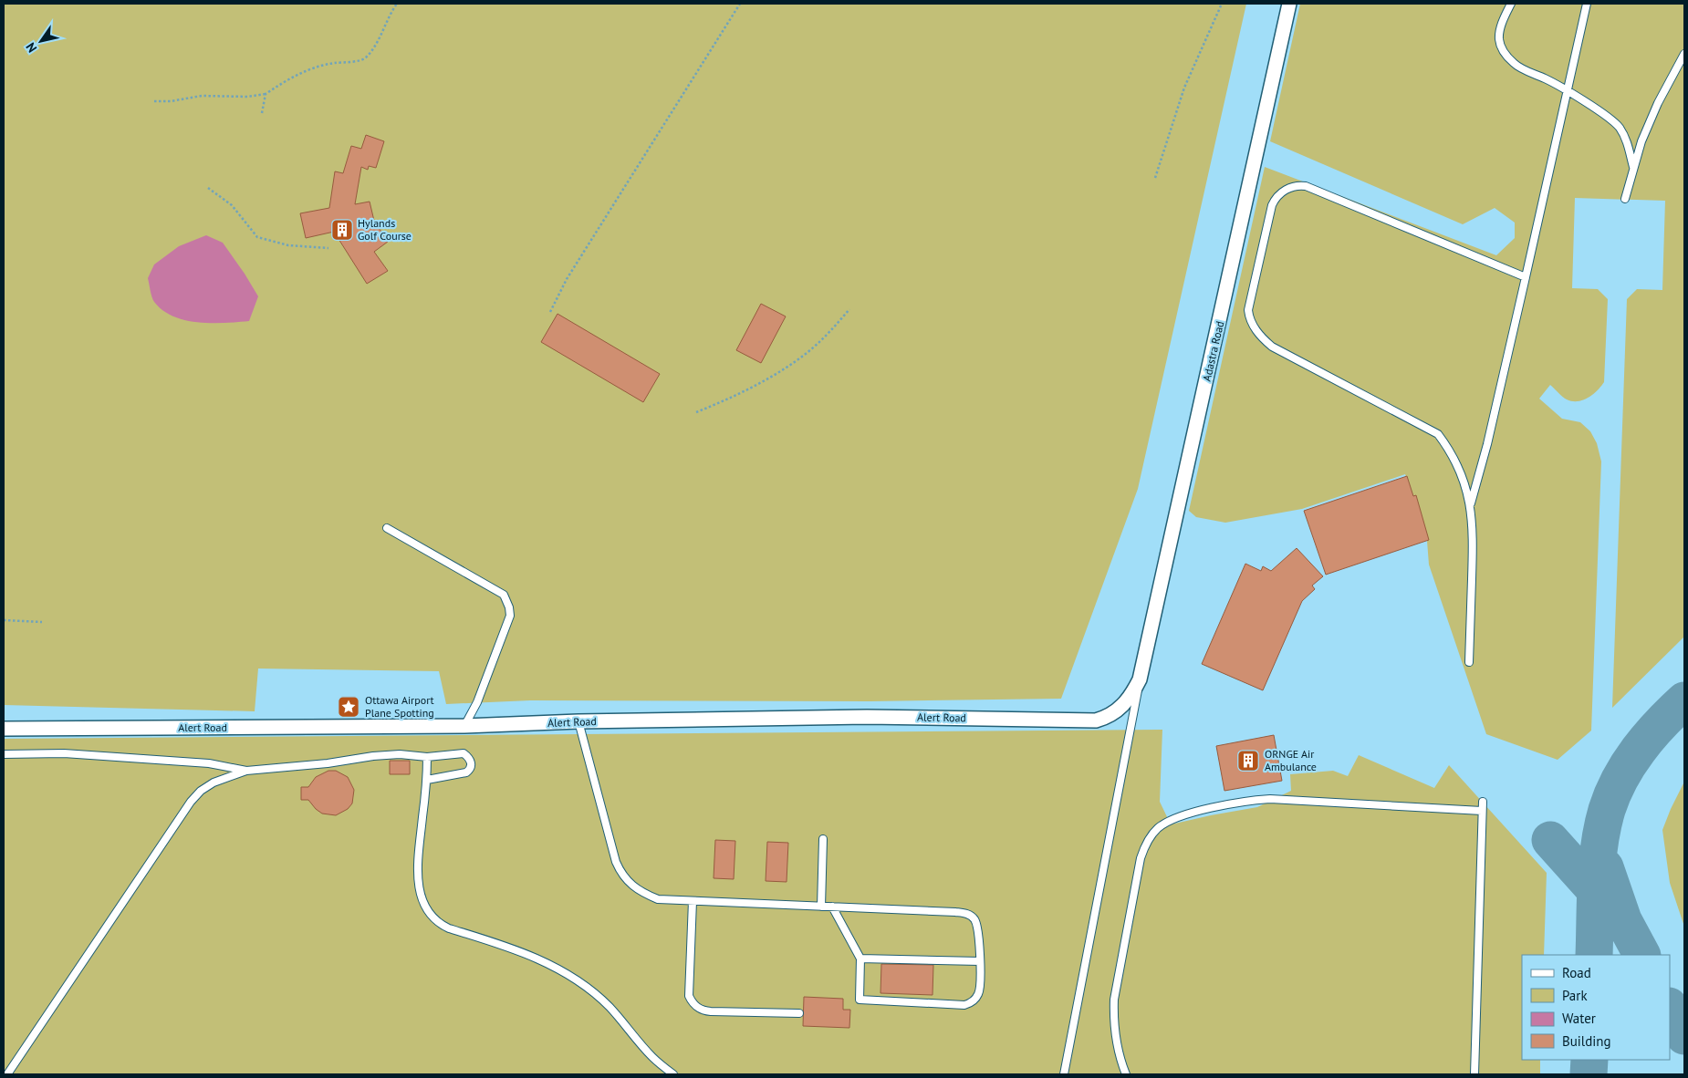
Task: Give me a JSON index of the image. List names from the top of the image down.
{
  "streets": {
    "street": ["Adastra Road", "Alert Road"]
  },
  "crossings": [
    ["Adastra Road", "Alert Road"]
  ],
  "places": {
    "building": ["Hylands Golf Course", "ORNGE Air Ambulance"],
    "place": ["Ottawa Airport Plane Spotting"]
  },
  "legend": [
    "Road",
    "Park",
    "Water",
    "Building"
  ],
  "north": "bottom left"
}
